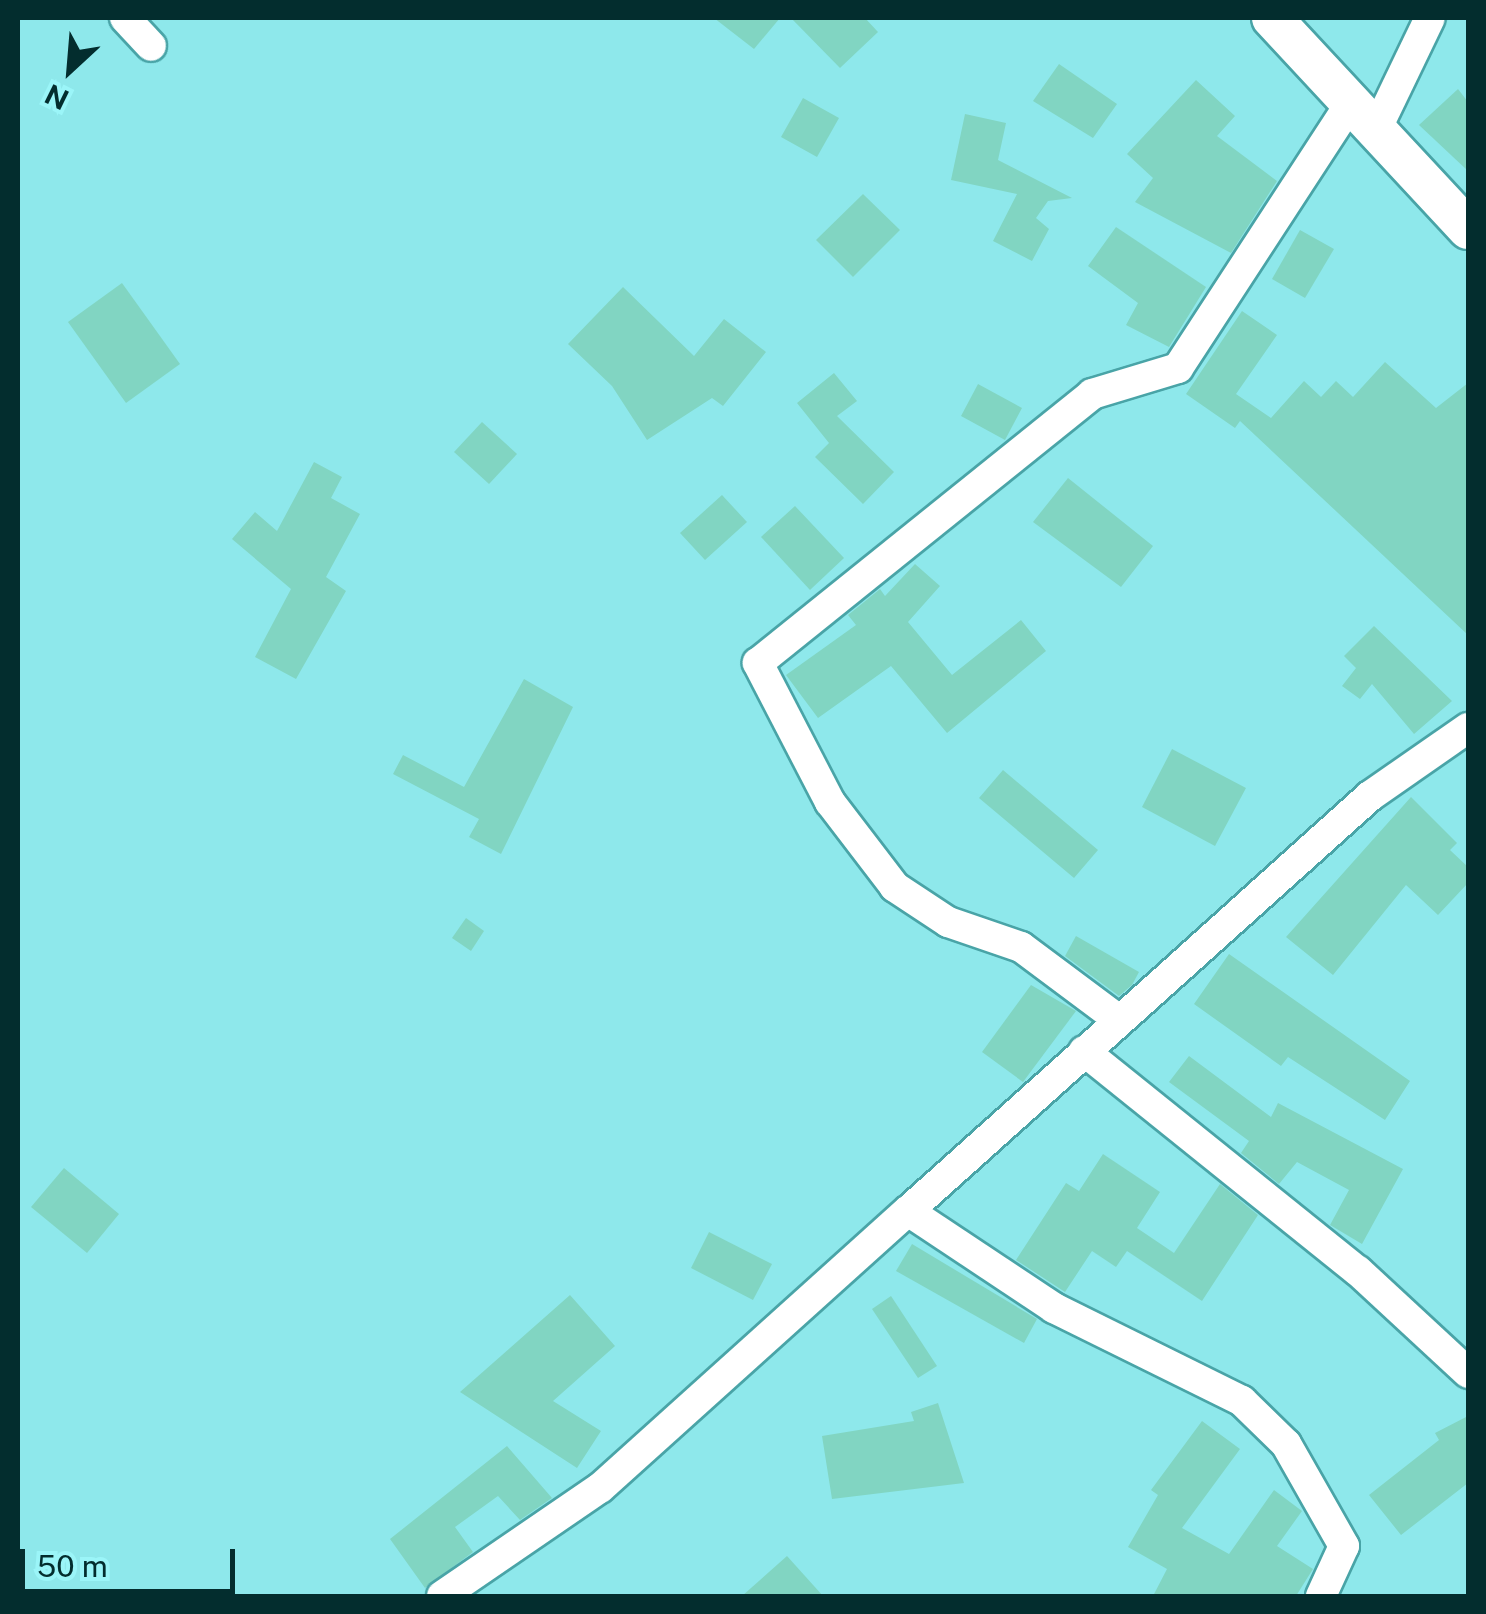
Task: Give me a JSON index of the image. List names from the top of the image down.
{
  "scale_bar": "50 m",
  "north": "bottom left"
}
